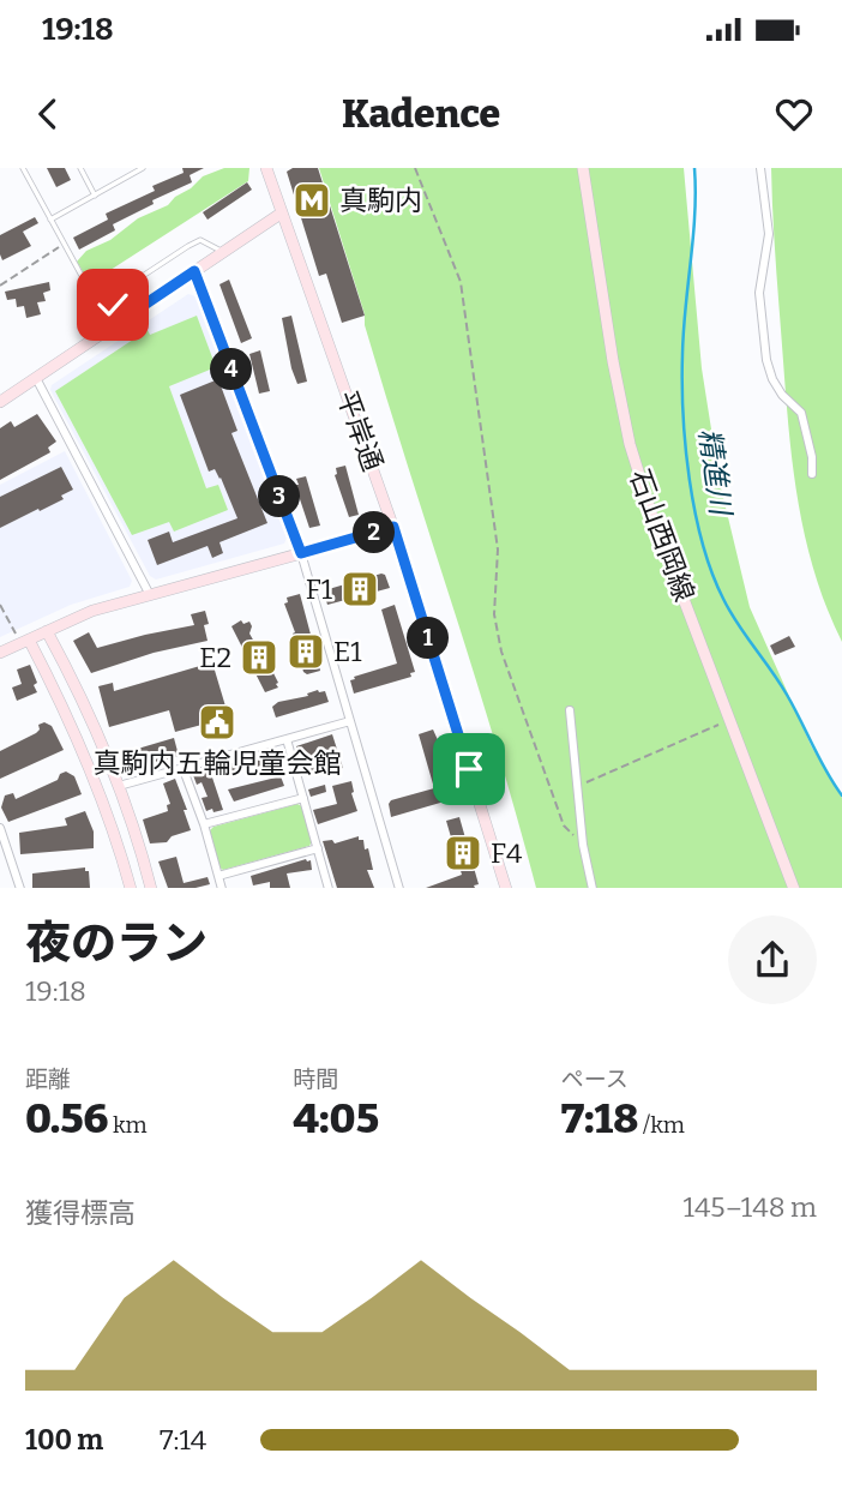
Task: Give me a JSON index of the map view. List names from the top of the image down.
{
  "streets": {
    "street": ["平岸通", "石山西岡線"]
  },
  "water": ["精進川"],
  "places": {
    "metro station": ["真駒内"],
    "building": [
      "F1",
      "E1",
      "E2",
      "F4"
    ],
    "public building": ["真駒内五輪児童会館"]
  },
  "page": {
    "status": "19:18",
    "header": "Kadence",
    "pins": [
      "4",
      "3",
      "2",
      "1"
    ],
    "heading": ["夜のラン", "19:18"],
    "stats": [
      ["距離", "0.56 km"],
      ["時間", "4:05"],
      ["ペース", "7:18 /km"]
    ],
    "chart": ["獲得標高", "145–148 m"],
    "list": [
      {
        "name": "100 m",
        "note": "7:14"
      }
    ]
  }
}
